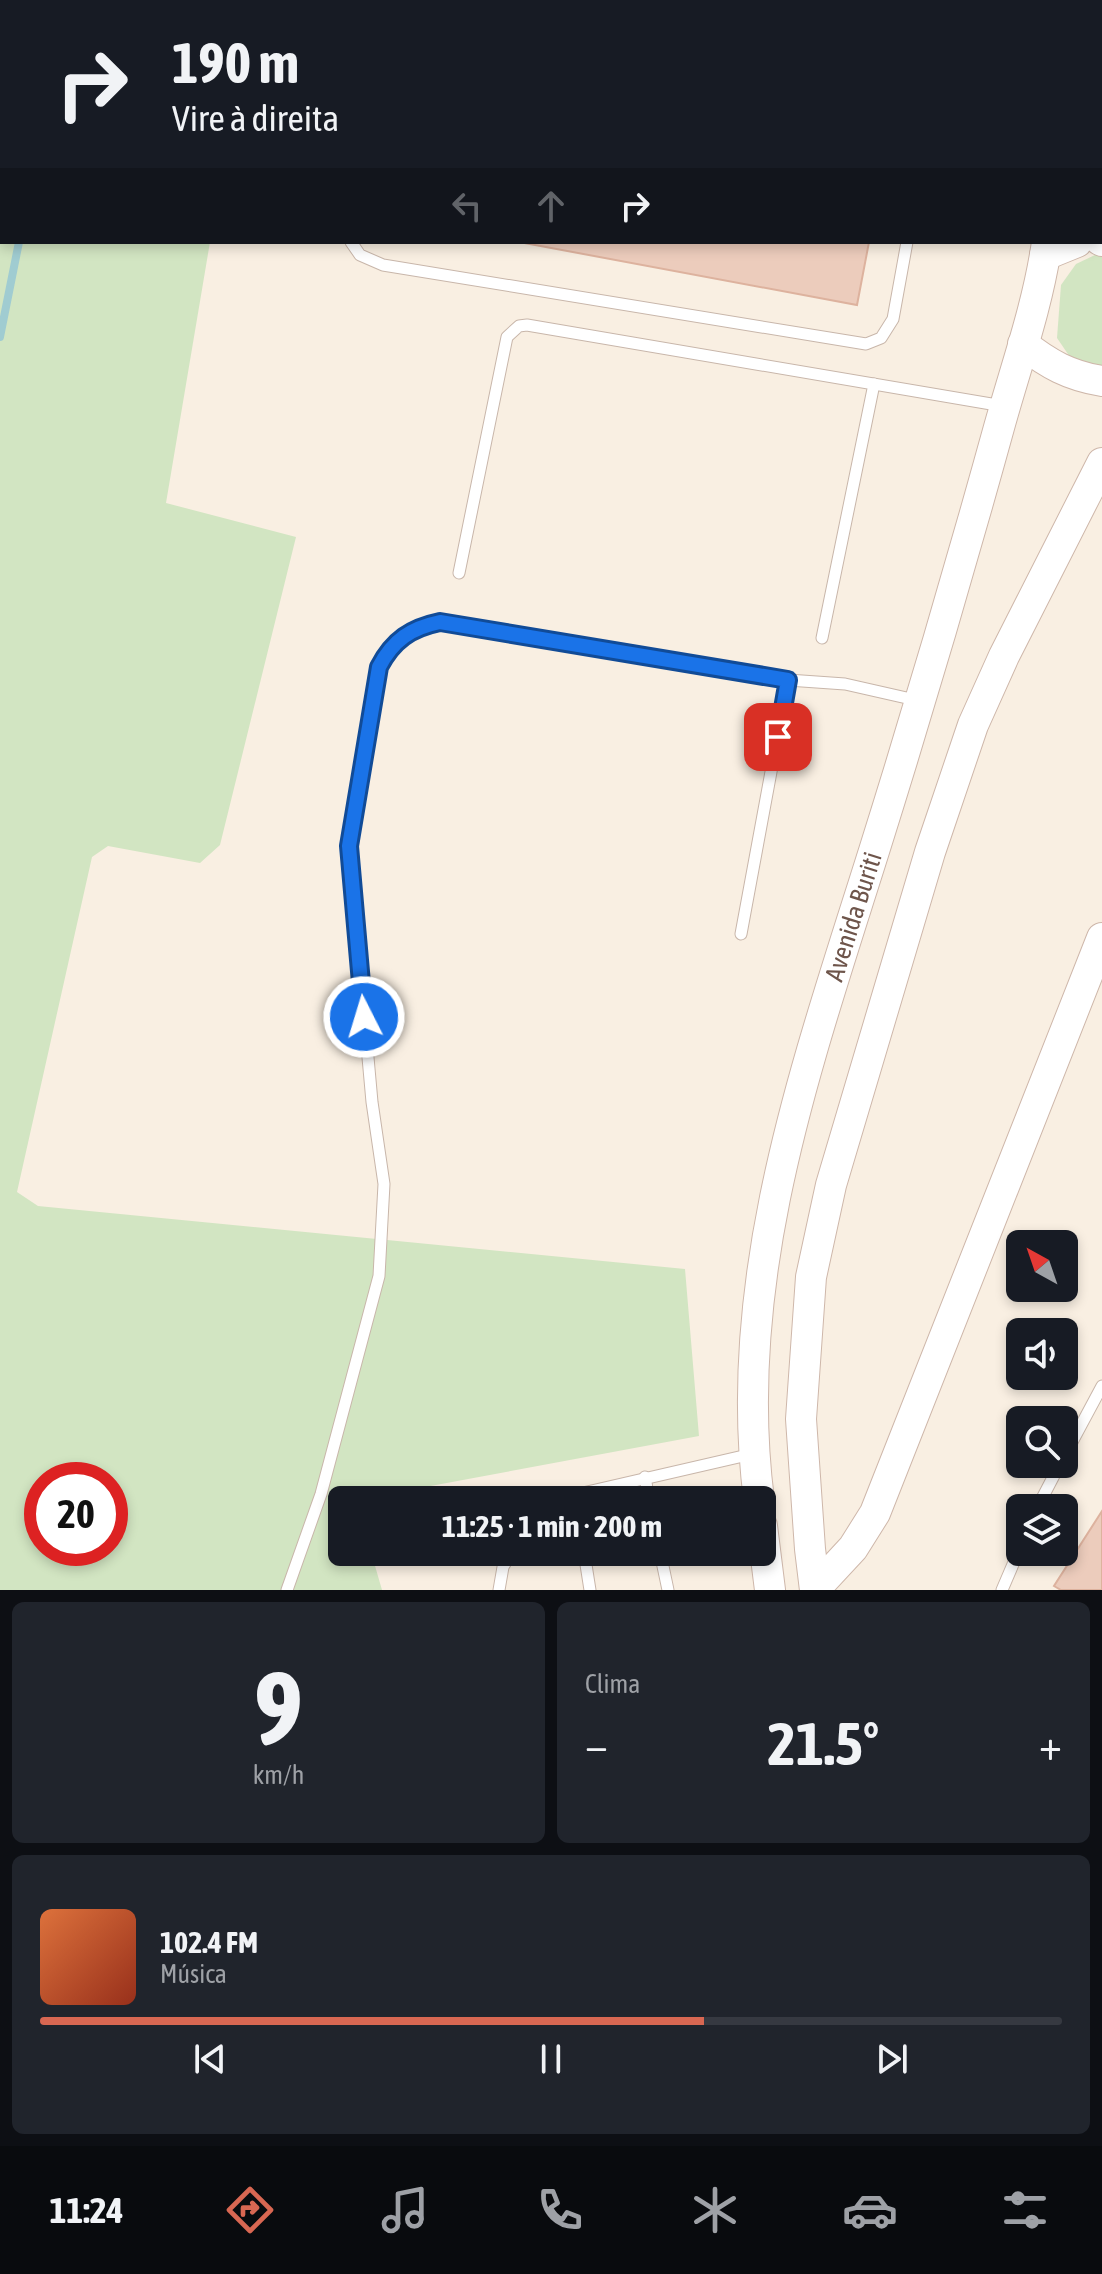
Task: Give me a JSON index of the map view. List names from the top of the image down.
{
  "streets": {
    "main road": ["Avenida Buriti"]
  },
  "north": "top left",
  "page": {
    "turn": ["190 m", "Vire à direita"],
    "limit": "20",
    "trip": "11:25 · 1 min · 200 m",
    "tile": [
      ["9", "km/h"],
      "Clima"
    ],
    "heat": ["−", "21.5°", "+"],
    "song": ["102.4 FM", "Música"],
    "tabs": "11:24"
  }
}
